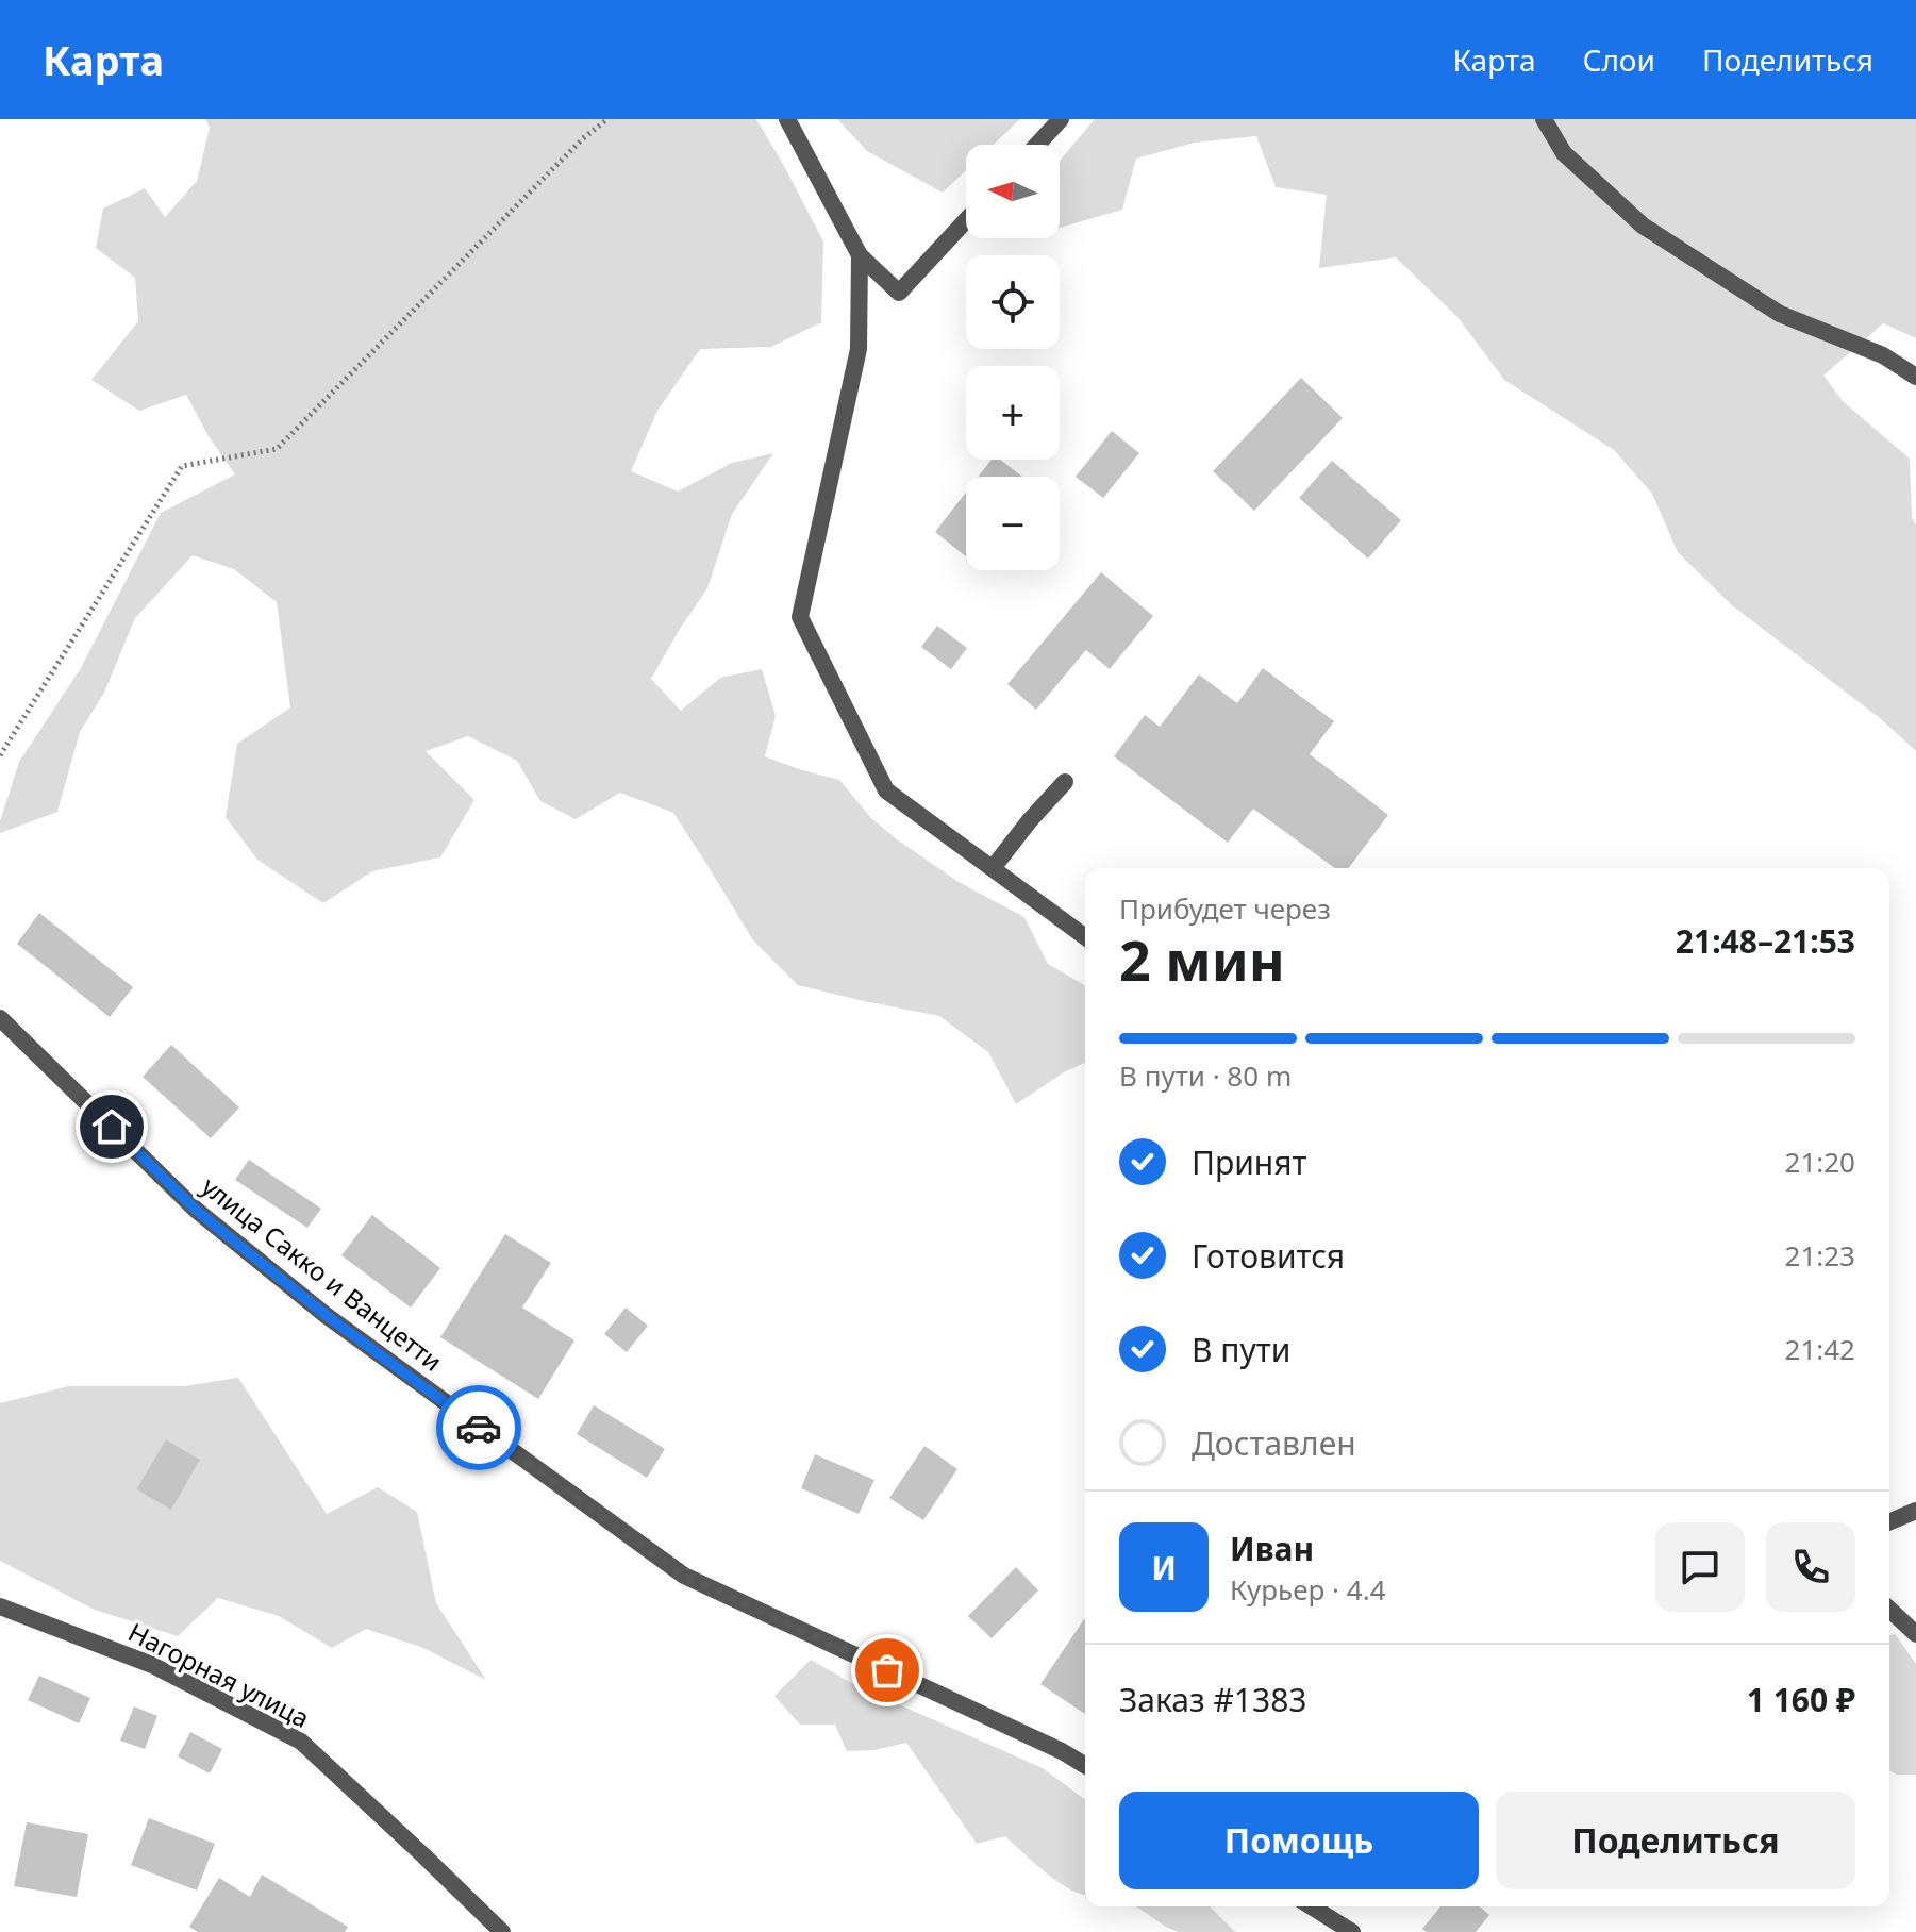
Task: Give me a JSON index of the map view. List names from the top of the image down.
{
  "streets": {
    "street": ["улица Сакко и Ванцетти", "Нагорная улица"]
  },
  "north": "left",
  "page": {
    "header": "Карта",
    "nav": ["Карта", "Слои", "Поделиться"],
    "map_buttons": ["+", "−"],
    "heading": ["2 мин", "Прибудет через", "21:48–21:53"],
    "panel": [
      "Иван",
      "Курьер · 4.4",
      "Заказ #1383",
      "1 160 ₽"
    ],
    "bar": "В пути · 80 m",
    "list": [
      ["Принят", "21:20"],
      ["Готовится", "21:23"],
      ["В пути", "21:42"],
      "Доставлен"
    ],
    "round": "И",
    "buttons": ["Помощь", "Поделиться"]
  }
}
